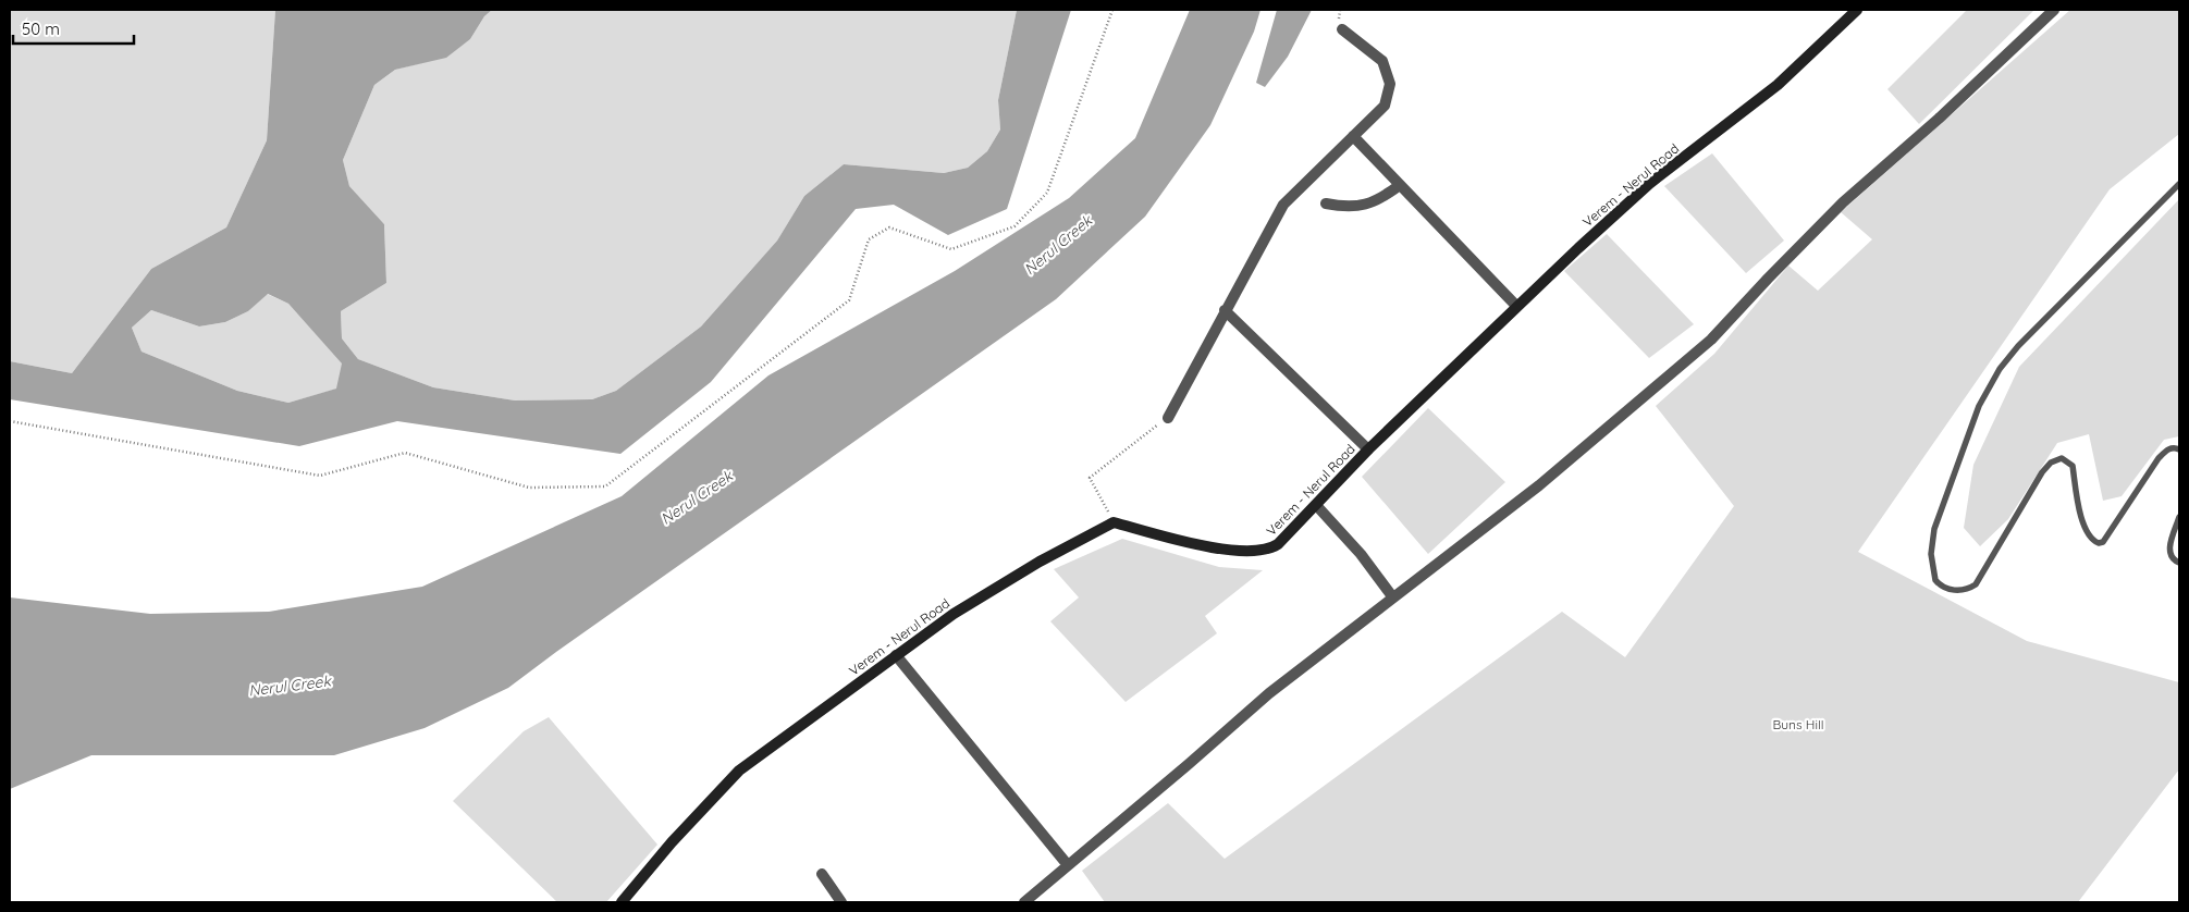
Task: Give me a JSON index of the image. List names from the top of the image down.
{
  "streets": {
    "main road": ["Verem - Nerul Road"]
  },
  "water": ["Nerul Creek"],
  "parks": ["Buns Hill"],
  "scale_bar": "50 m"
}
